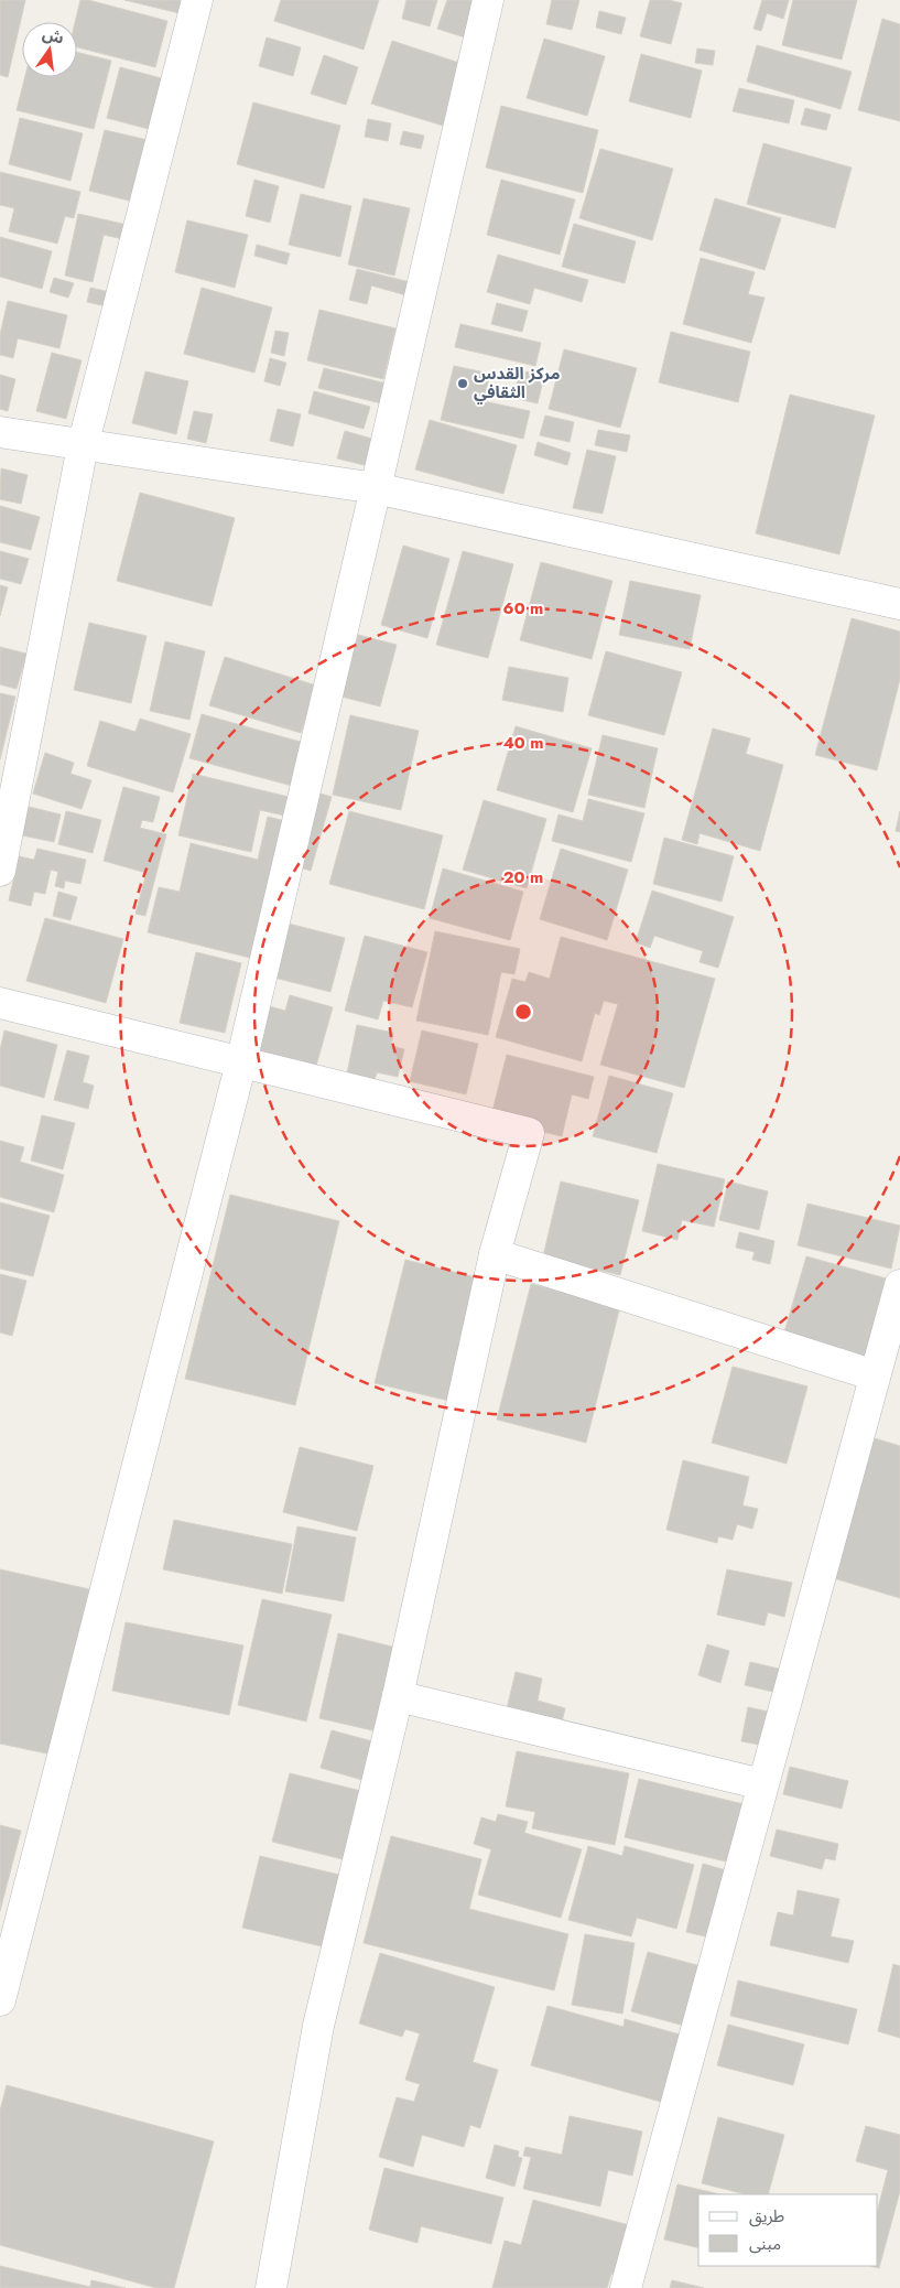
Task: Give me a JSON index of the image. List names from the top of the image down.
{
  "places": ["مركز القدس الثقافي"],
  "legend": ["طريق", "مبنى"],
  "north": "top",
  "rings": ["60 m", "40 m", "20 m"]
}
